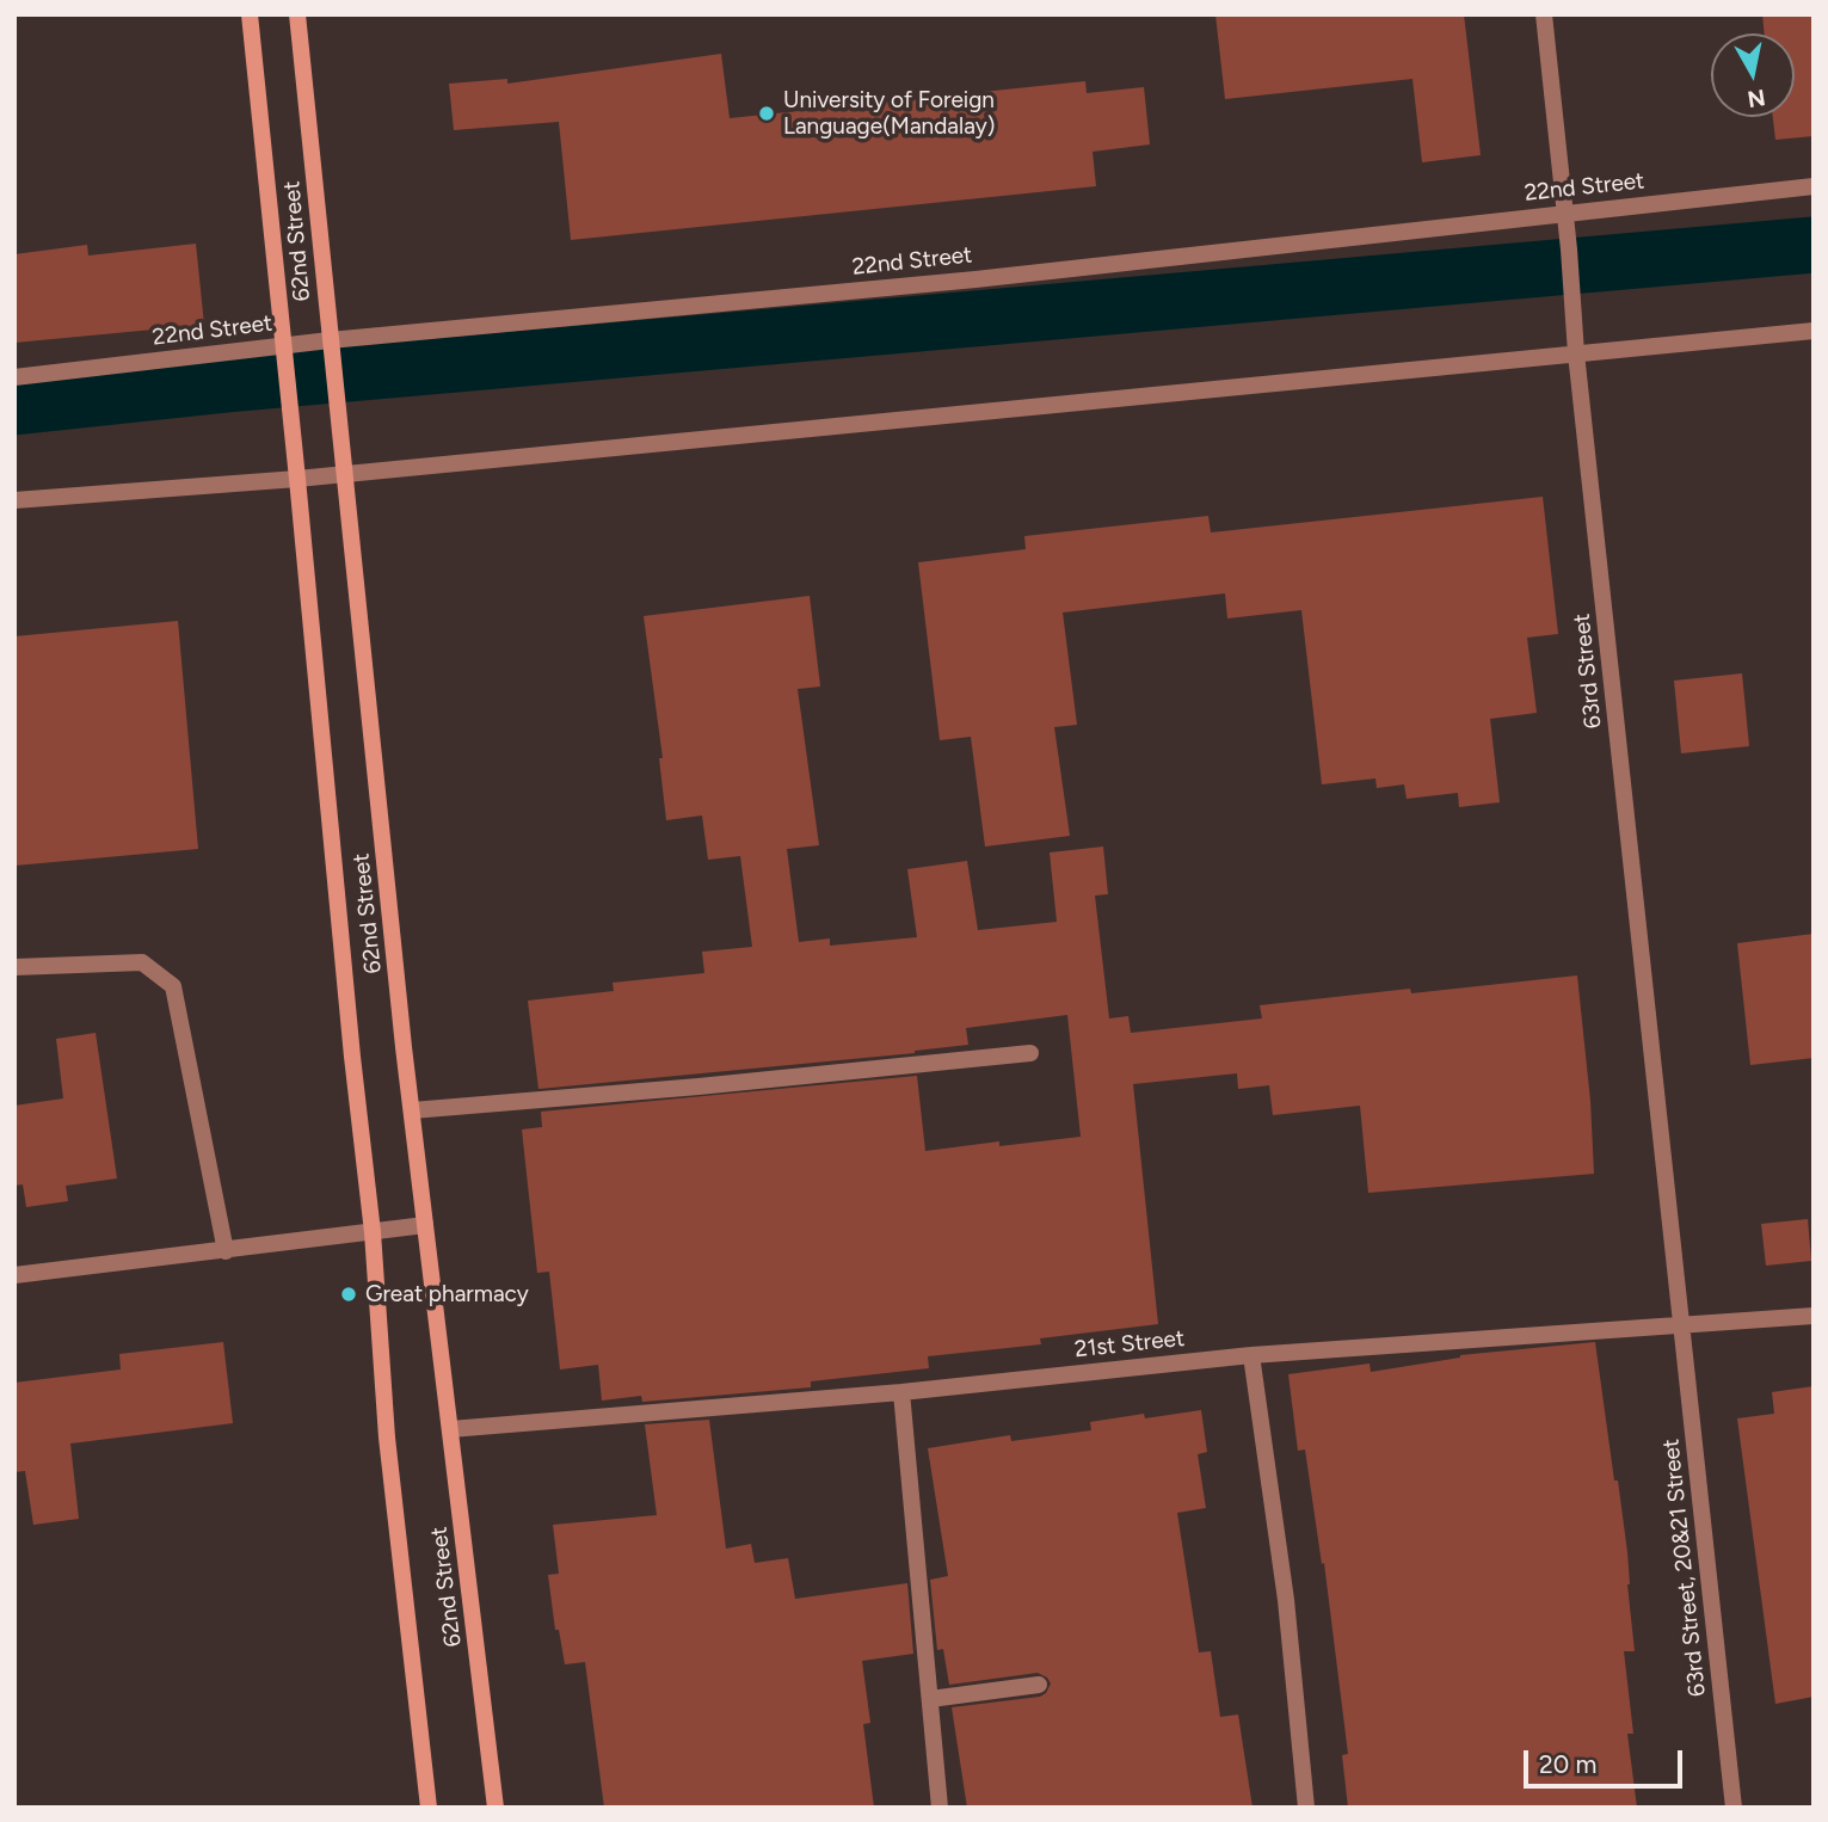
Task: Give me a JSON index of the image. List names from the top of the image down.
{
  "streets": {
    "main road": ["62nd Street"],
    "street": [
      "22nd Street",
      "63rd Street",
      "21st Street",
      "63rd Street, 20&21 Street"
    ]
  },
  "crossings": [
    ["22nd Street", "62nd Street"],
    ["22nd Street", "63rd Street"],
    ["62nd Street", "21st Street"],
    ["63rd Street", "21st Street"],
    ["63rd Street", "63rd Street, 20&21 Street"],
    ["21st Street", "63rd Street, 20&21 Street"]
  ],
  "places": ["University of Foreign Language(Mandalay)", "Great pharmacy"],
  "scale_bar": "20 m",
  "north": "bottom"
}
